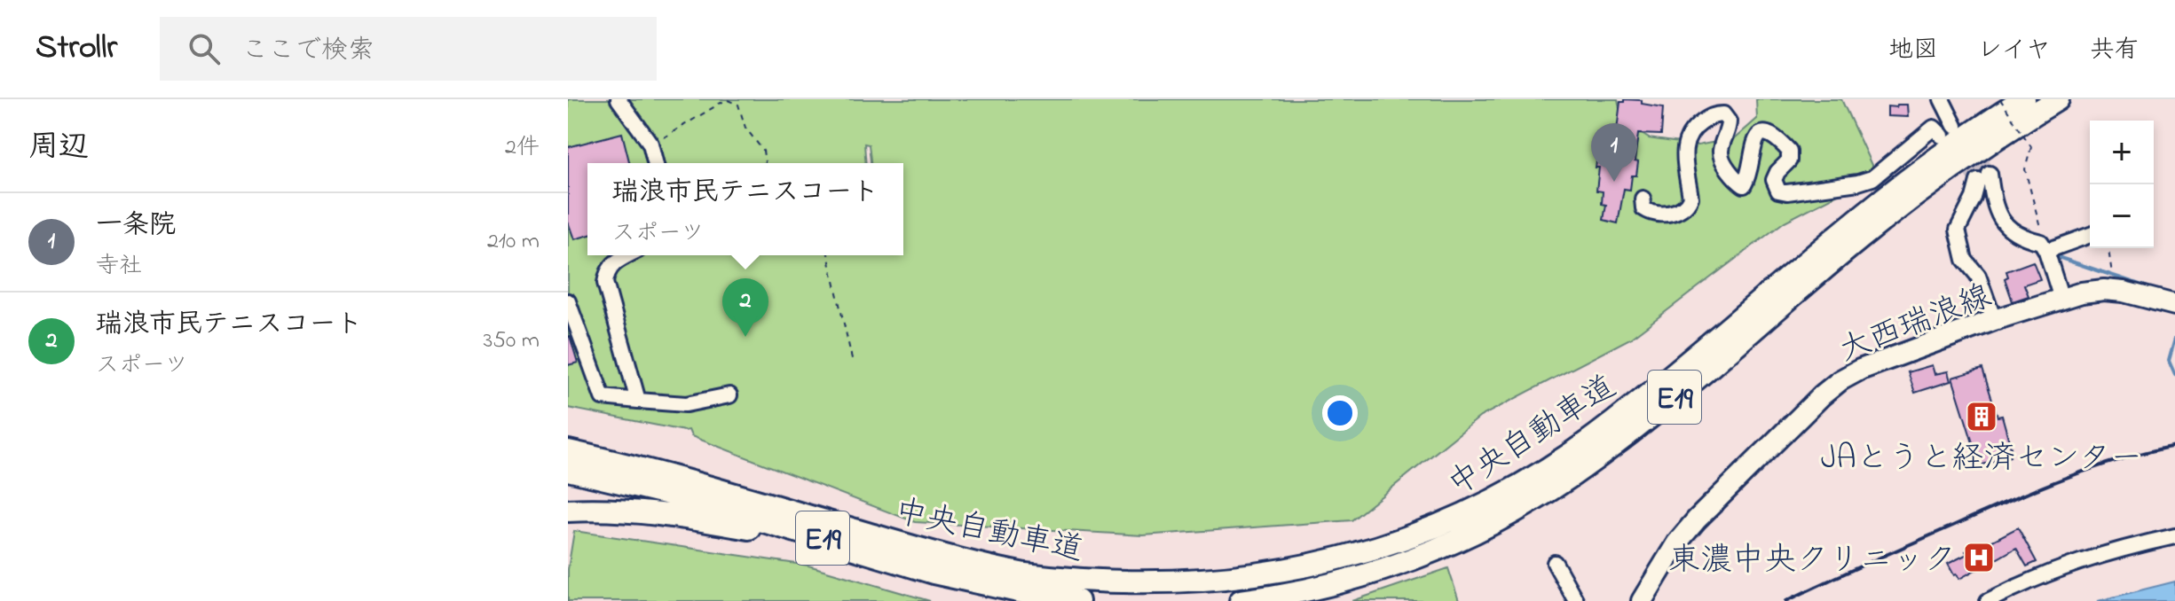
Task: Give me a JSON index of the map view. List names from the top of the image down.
{
  "streets": {
    "highway": ["E19", "中央自動車道"],
    "main road": ["大西瑞浪線"]
  },
  "places": {
    "building": ["JAとうと経済センター"],
    "hospital": ["東濃中央クリニック"]
  },
  "page": {
    "header": "Strollr",
    "search": "ここで検索",
    "nav": ["地図", "レイヤ", "共有"],
    "heading": ["周辺", "2件"],
    "map_buttons": ["+", "−"],
    "pins": ["1", "2"],
    "popup": ["瑞浪市民テニスコート", "スポーツ"],
    "list": [
      {
        "mark": "1",
        "name": "一条院",
        "note": "寺社",
        "value": "210 m"
      },
      {
        "mark": "2",
        "name": "瑞浪市民テニスコート",
        "note": "スポーツ",
        "value": "350 m"
      }
    ]
  }
}
